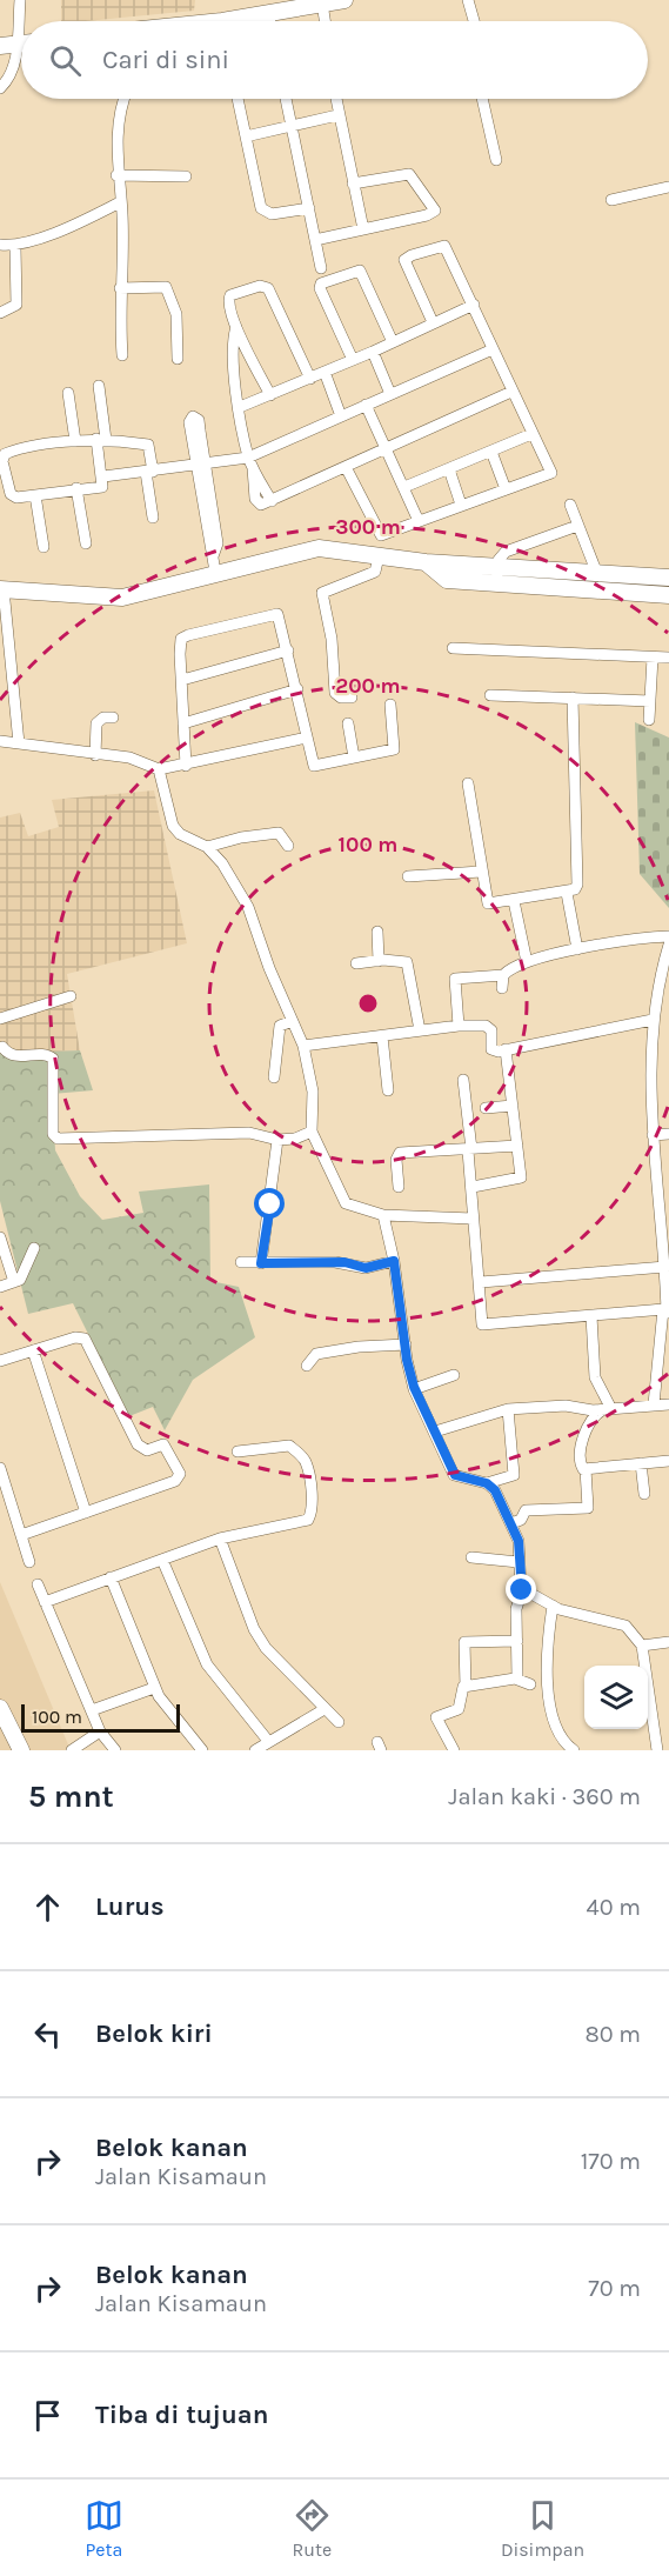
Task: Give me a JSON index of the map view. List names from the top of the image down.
{
  "scale_bar": "100 m",
  "page": {
    "search": "Cari di sini",
    "scale": "100 m",
    "heading": ["5 mnt", "Jalan kaki · 360 m"],
    "list": [
      ["Lurus", "40 m"],
      ["Belok kiri", "80 m"],
      ["Belok kanan", "Jalan Kisamaun", "170 m"],
      ["Belok kanan", "Jalan Kisamaun", "70 m"],
      "Tiba di tujuan"
    ],
    "nav": ["Peta", "Rute", "Disimpan"]
  },
  "rings": ["300 m", "200 m", "100 m"]
}
